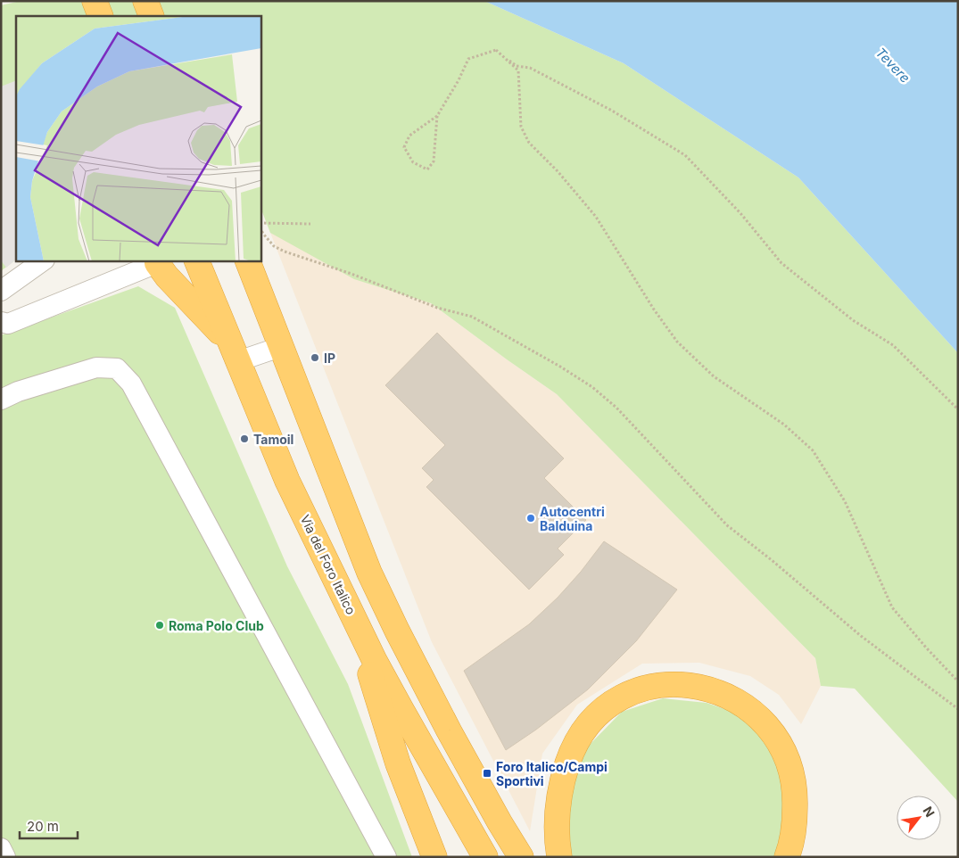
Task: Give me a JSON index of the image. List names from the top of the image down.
{
  "streets": {
    "highway": ["Via del Foro Italico"]
  },
  "water": ["Tevere"],
  "places": {
    "other": [
      "IP",
      "Tamoil",
      "Autocentri Balduina",
      "Roma Polo Club"
    ],
    "transit": ["Foro Italico/Campi Sportivi"]
  },
  "scale_bar": "20 m",
  "north": "top right"
}
